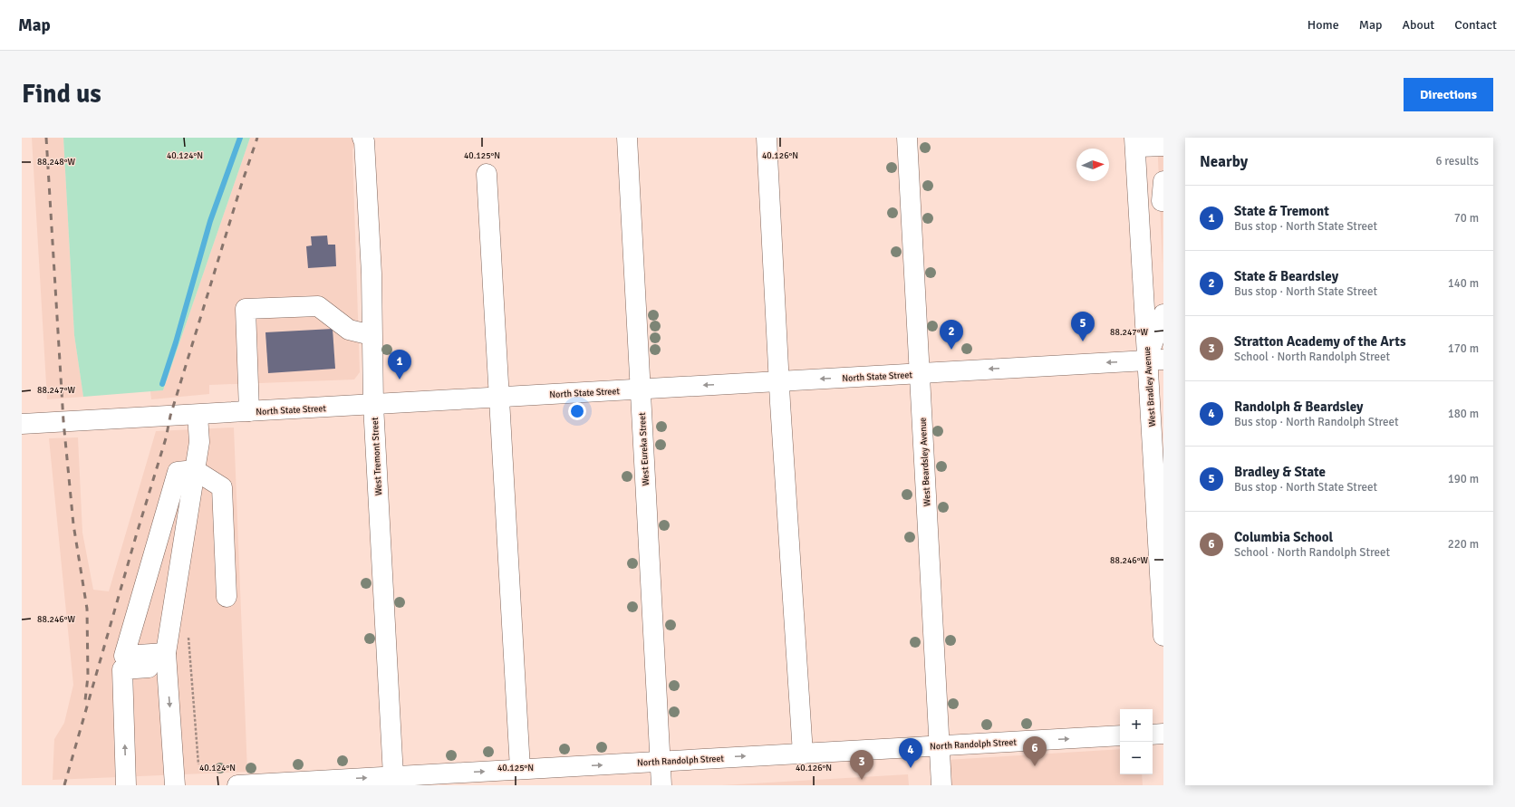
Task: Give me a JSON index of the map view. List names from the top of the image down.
{
  "streets": {
    "main road": [
      "North State Street",
      "West Bradley Avenue",
      "West Eureka Street",
      "West Tremont Street",
      "West Beardsley Avenue",
      "North Randolph Street"
    ]
  },
  "crossings": [
    ["North State Street", "West Bradley Avenue"],
    ["North State Street", "West Eureka Street"],
    ["North State Street", "West Tremont Street"],
    ["North State Street", "West Beardsley Avenue"],
    ["West Eureka Street", "North Randolph Street"],
    ["West Tremont Street", "North Randolph Street"],
    ["West Beardsley Avenue", "North Randolph Street"]
  ],
  "one_way": ["North State Street", "North Randolph Street"],
  "north": "right",
  "page": {
    "header": "Map",
    "nav": [
      "Home",
      "Map",
      "About",
      "Contact"
    ],
    "buttons": "Directions",
    "title": "Find us",
    "heading": ["Nearby", "6 results"],
    "list": [
      {
        "mark": "1",
        "name": "State & Tremont",
        "note": "Bus stop · North State Street",
        "value": "70 m"
      },
      {
        "mark": "2",
        "name": "State & Beardsley",
        "note": "Bus stop · North State Street",
        "value": "140 m"
      },
      {
        "mark": "3",
        "name": "Stratton Academy of the Arts",
        "note": "School · North Randolph Street",
        "value": "170 m"
      },
      {
        "mark": "4",
        "name": "Randolph & Beardsley",
        "note": "Bus stop · North Randolph Street",
        "value": "180 m"
      },
      {
        "mark": "5",
        "name": "Bradley & State",
        "note": "Bus stop · North State Street",
        "value": "190 m"
      },
      {
        "mark": "6",
        "name": "Columbia School",
        "note": "School · North Randolph Street",
        "value": "220 m"
      }
    ],
    "pins": [
      "5",
      "2",
      "1",
      "6",
      "4",
      "3"
    ],
    "map_buttons": ["+", "−"]
  },
  "coordinates": [
    "40.124°N",
    "40.125°N",
    "40.126°N",
    "88.248°W",
    "88.247°W",
    "88.246°W"
  ]
}
